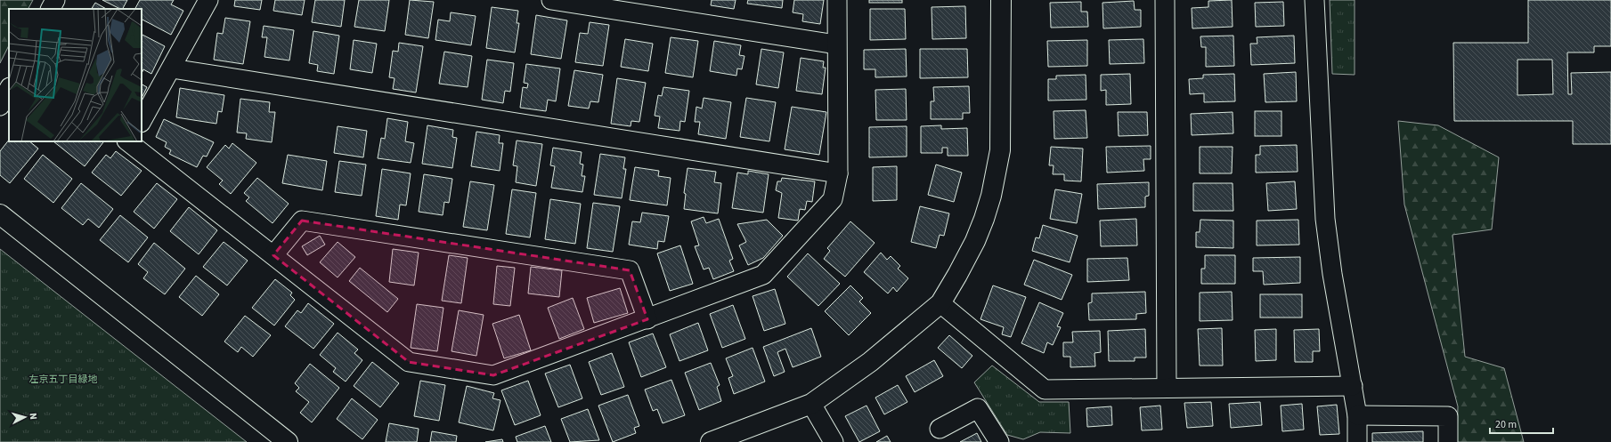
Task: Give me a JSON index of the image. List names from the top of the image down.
{
  "parks": ["左京五丁目緑地"],
  "scale_bar": "20 m",
  "north": "right"
}
